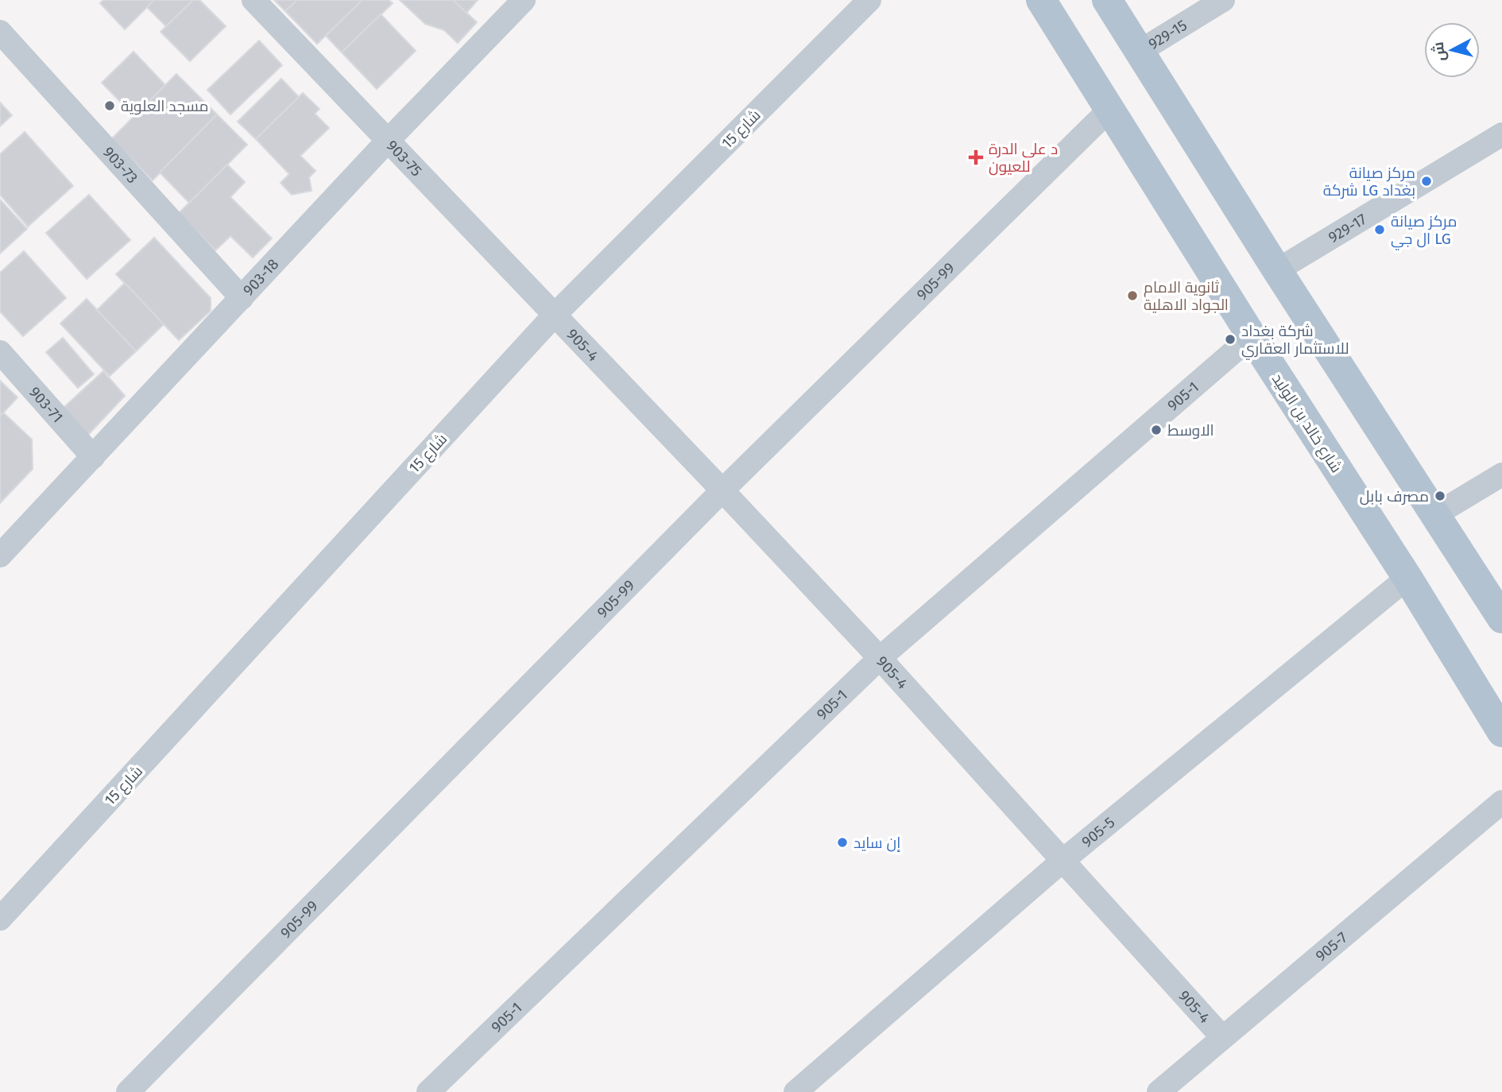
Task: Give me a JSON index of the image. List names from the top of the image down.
{
  "streets": {
    "main road": ["شارع خالد بن الوليد"],
    "street": [
      "929-15",
      "شارع 15",
      "903-75",
      "903-73",
      "929-17",
      "903-18",
      "905-99",
      "905-4",
      "905-1",
      "903-71",
      "905-5",
      "905-7"
    ]
  },
  "crossings": [
    ["شارع 15", "903-75"],
    ["شارع 15", "905-4"],
    ["903-75", "903-18"],
    ["903-75", "905-4"],
    ["903-73", "903-18"],
    ["903-18", "903-71"],
    ["905-99", "905-4"],
    ["905-99", "شارع خالد بن الوليد"],
    ["905-4", "905-1"],
    ["905-4", "905-5"],
    ["905-4", "905-7"],
    ["905-1", "شارع خالد بن الوليد"],
    ["شارع خالد بن الوليد", "905-5"]
  ],
  "places": {
    "other": [
      "مسجد العلوية",
      "مركز صيانة شركة LG بغداد",
      "مركز صيانة ال جي LG",
      "ثانوية الامام الجواد الاهلية",
      "شركة بغداد للاستثمار العقاري",
      "الاوسط",
      "مصرف بابل",
      "إن سايد"
    ],
    "health": ["د علي الدرة للعيون"]
  },
  "north": "left"
}
